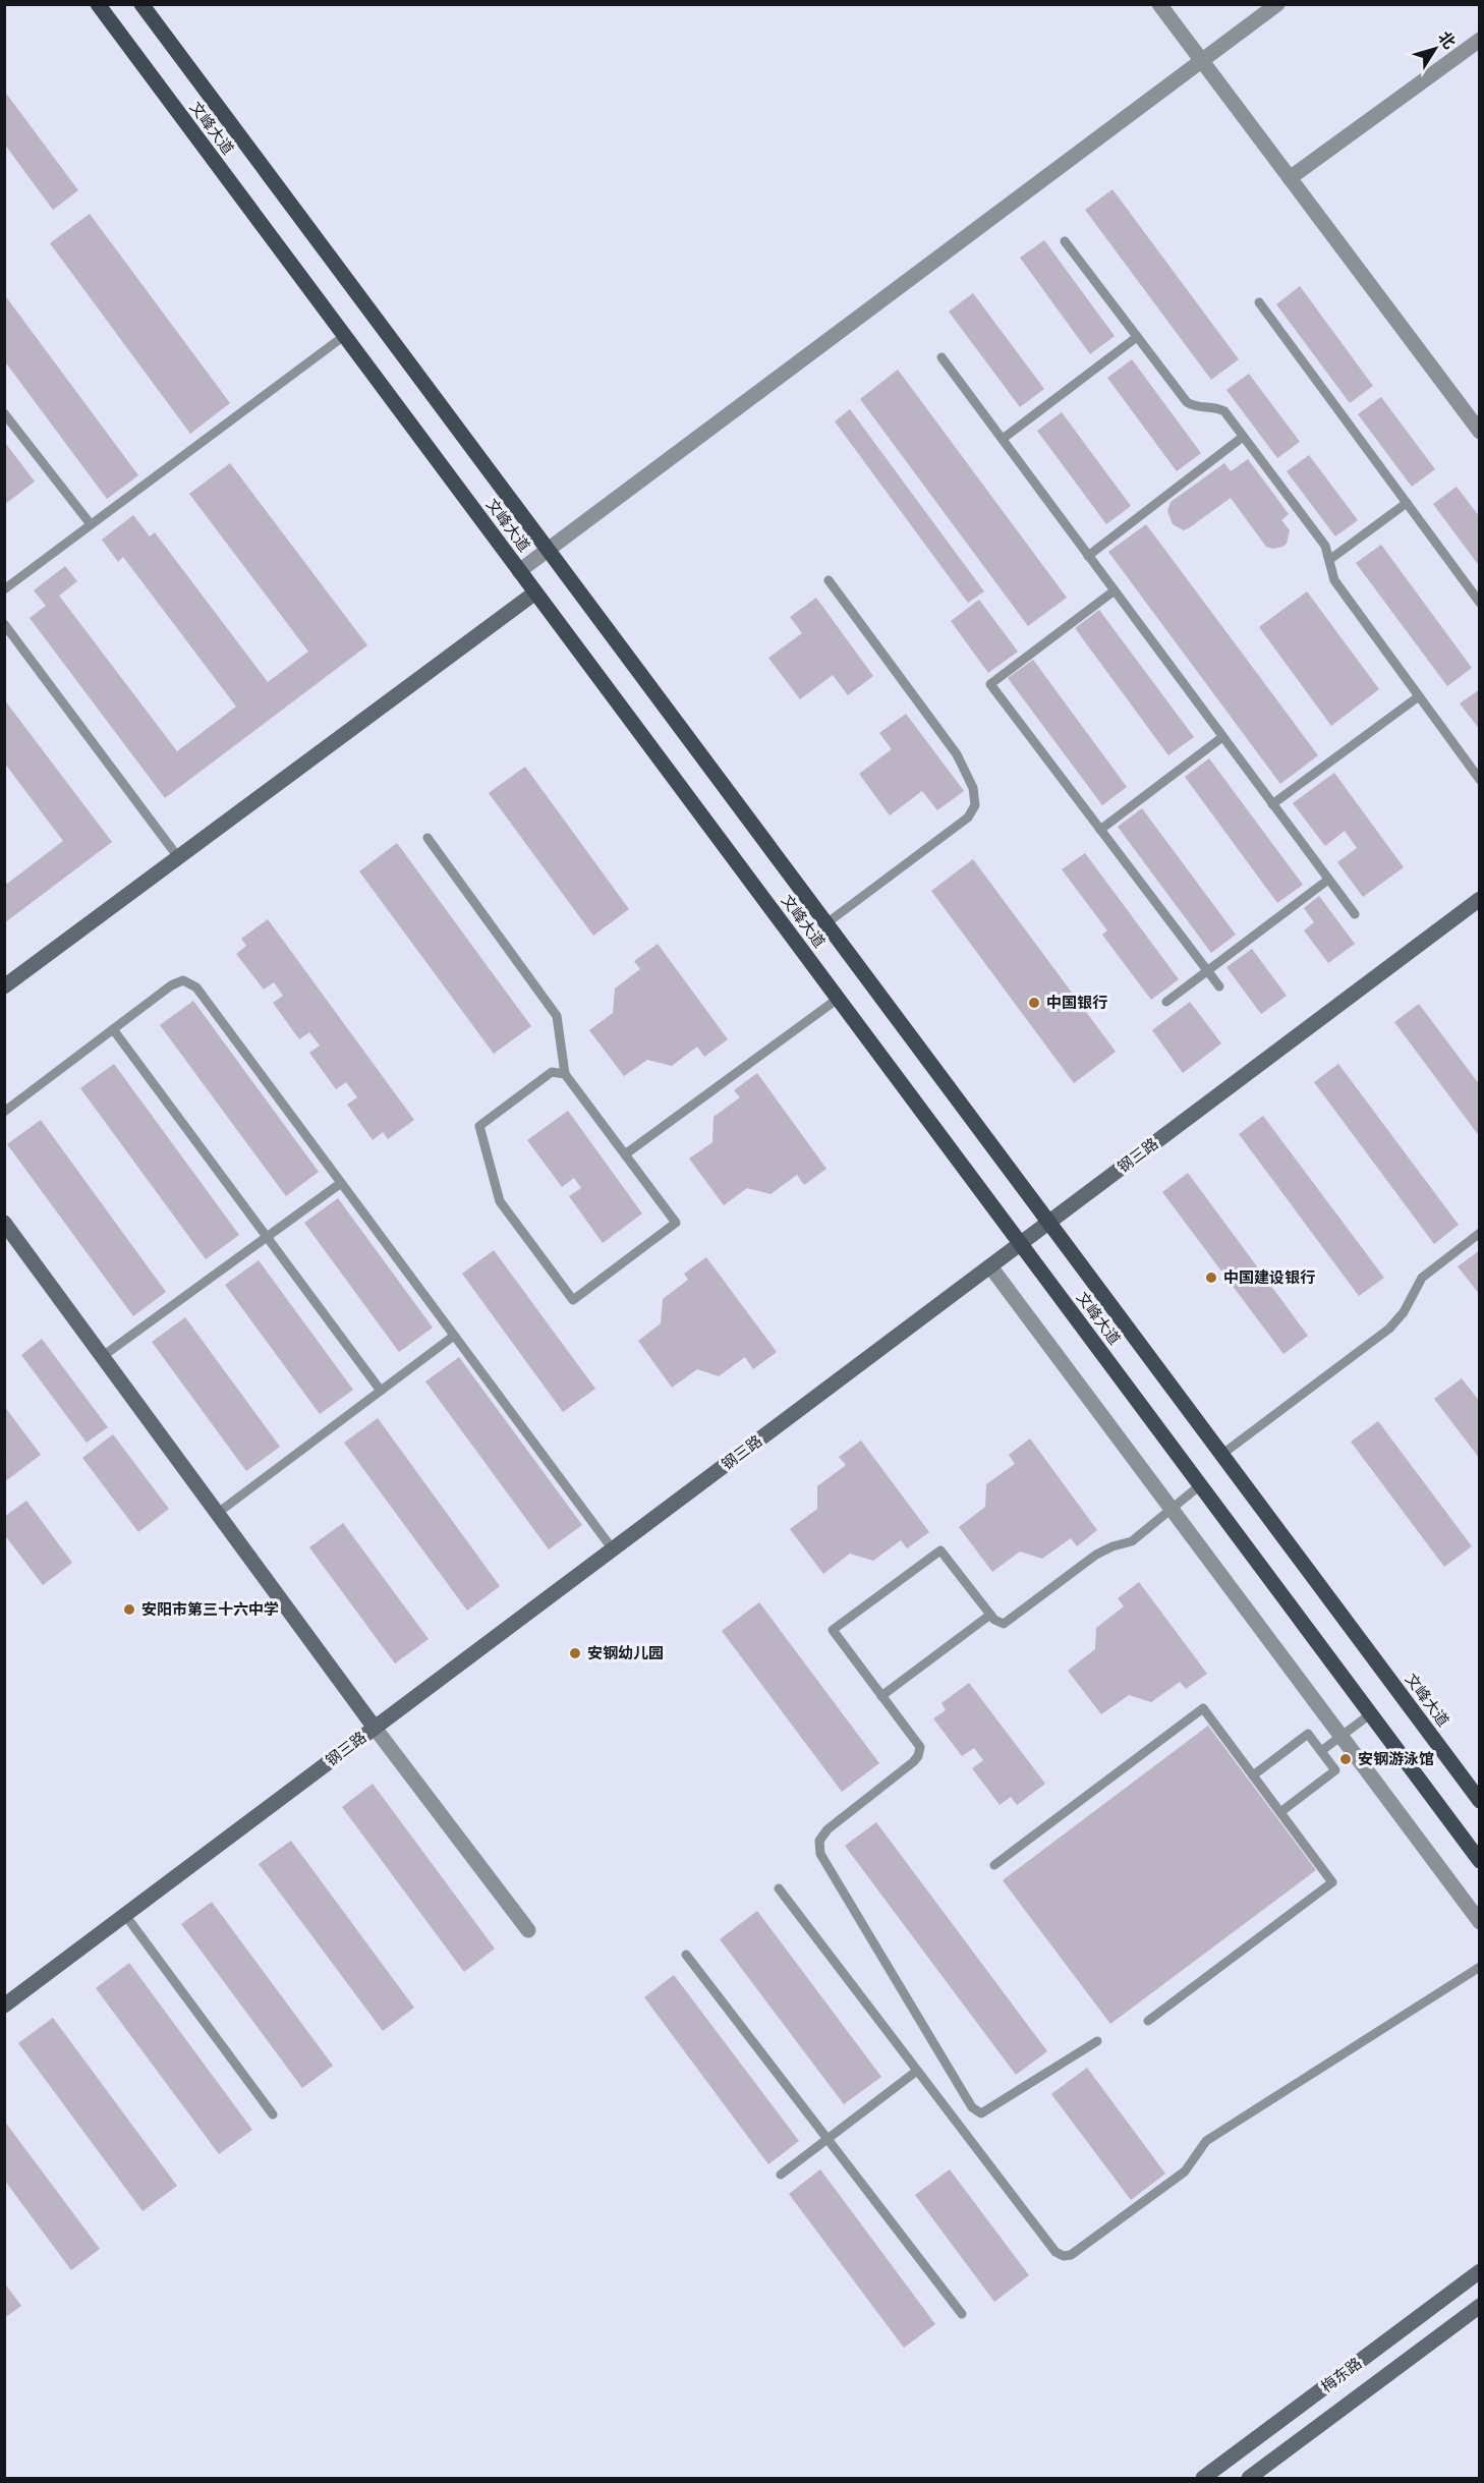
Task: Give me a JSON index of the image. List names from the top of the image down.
{
  "streets": {
    "main road": ["文峰大道"],
    "street": ["钢三路", "梅东路"]
  },
  "crossings": [
    ["文峰大道", "钢三路"]
  ],
  "places": [
    "中国银行",
    "中国建设银行",
    "安阳市第三十六中学",
    "安钢幼儿园",
    "安钢游泳馆"
  ],
  "north": "top right"
}
